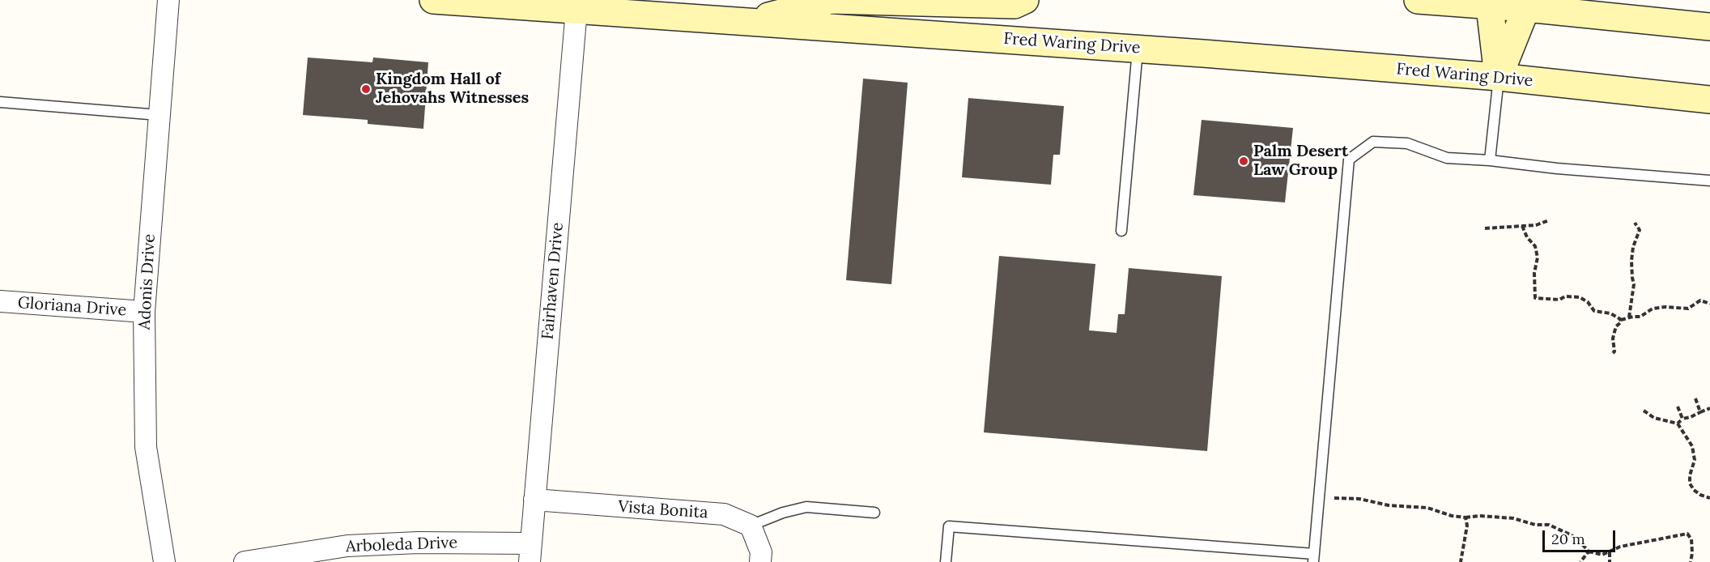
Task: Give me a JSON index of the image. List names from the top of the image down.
{
  "streets": {
    "main road": ["Fred Waring Drive"],
    "street": [
      "Fairhaven Drive",
      "Adonis Drive",
      "Gloriana Drive",
      "Vista Bonita",
      "Arboleda Drive"
    ]
  },
  "crossings": [
    ["Fred Waring Drive", "Fairhaven Drive"],
    ["Fairhaven Drive", "Vista Bonita"],
    ["Fairhaven Drive", "Arboleda Drive"],
    ["Adonis Drive", "Gloriana Drive"]
  ],
  "places": ["Kingdom Hall of Jehovahs Witnesses", "Palm Desert Law Group"],
  "scale_bar": "20 m"
}
